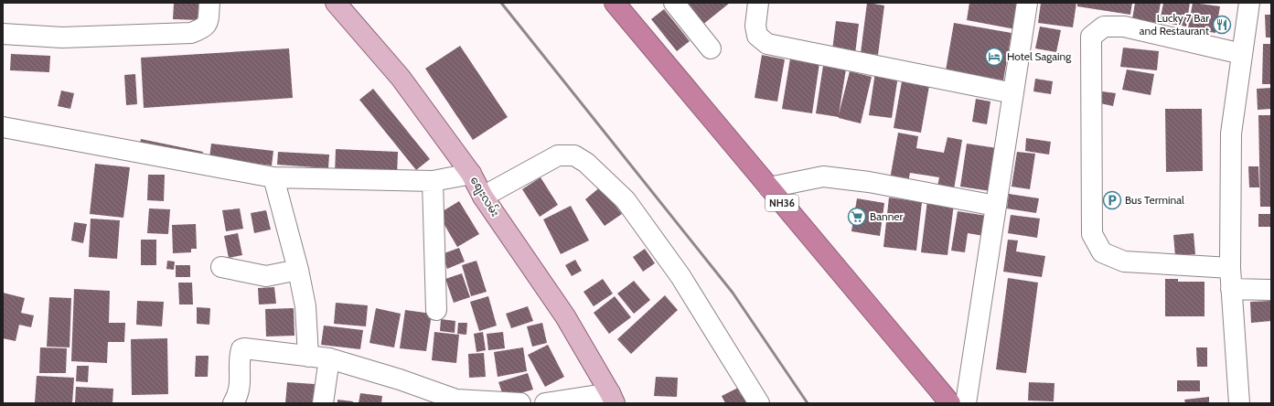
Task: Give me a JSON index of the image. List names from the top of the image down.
{
  "streets": {
    "highway": ["NH36"],
    "main road": ["စျေးလမ်း"]
  },
  "places": {
    "restaurant": ["Lucky 7 Bar and Restaurant"],
    "hotel": ["Hotel Sagaing"],
    "parking": ["Bus Terminal"],
    "supermarket": ["Banner"]
  }
}
